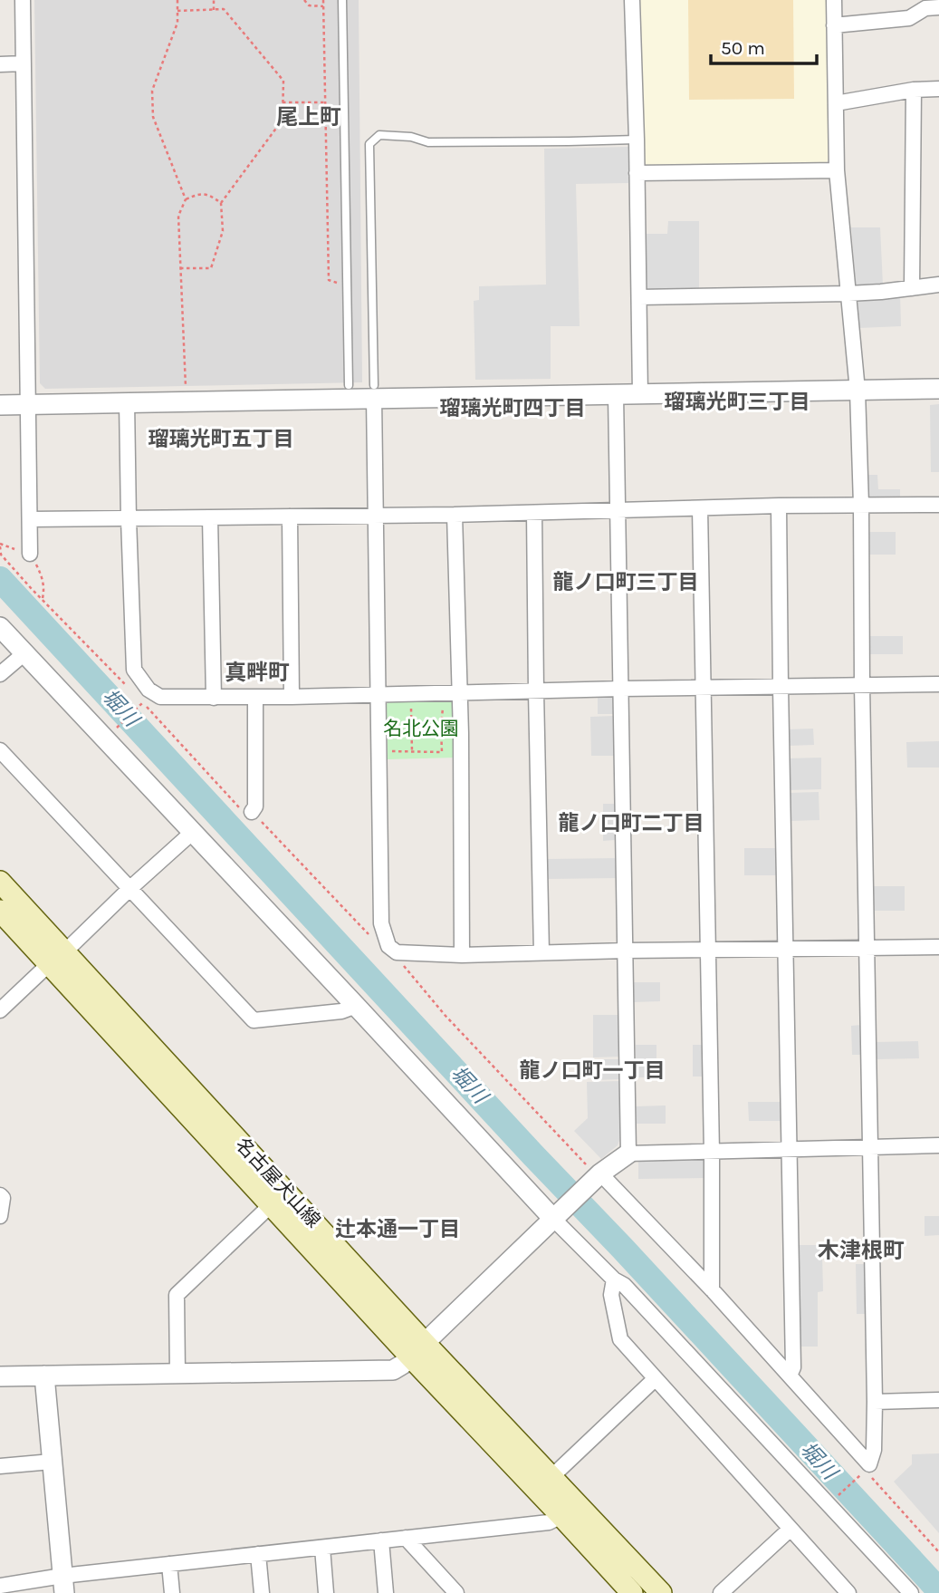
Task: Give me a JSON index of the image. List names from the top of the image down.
{
  "streets": {
    "main road": ["名古屋犬山線"]
  },
  "districts": [
    "尾上町",
    "瑠璃光町三丁目",
    "瑠璃光町四丁目",
    "瑠璃光町五丁目",
    "龍ノ口町三丁目",
    "真畔町",
    "龍ノ口町二丁目",
    "龍ノ口町一丁目",
    "辻本通一丁目",
    "木津根町"
  ],
  "water": ["堀川"],
  "parks": ["名北公園"],
  "scale_bar": "50 m"
}
